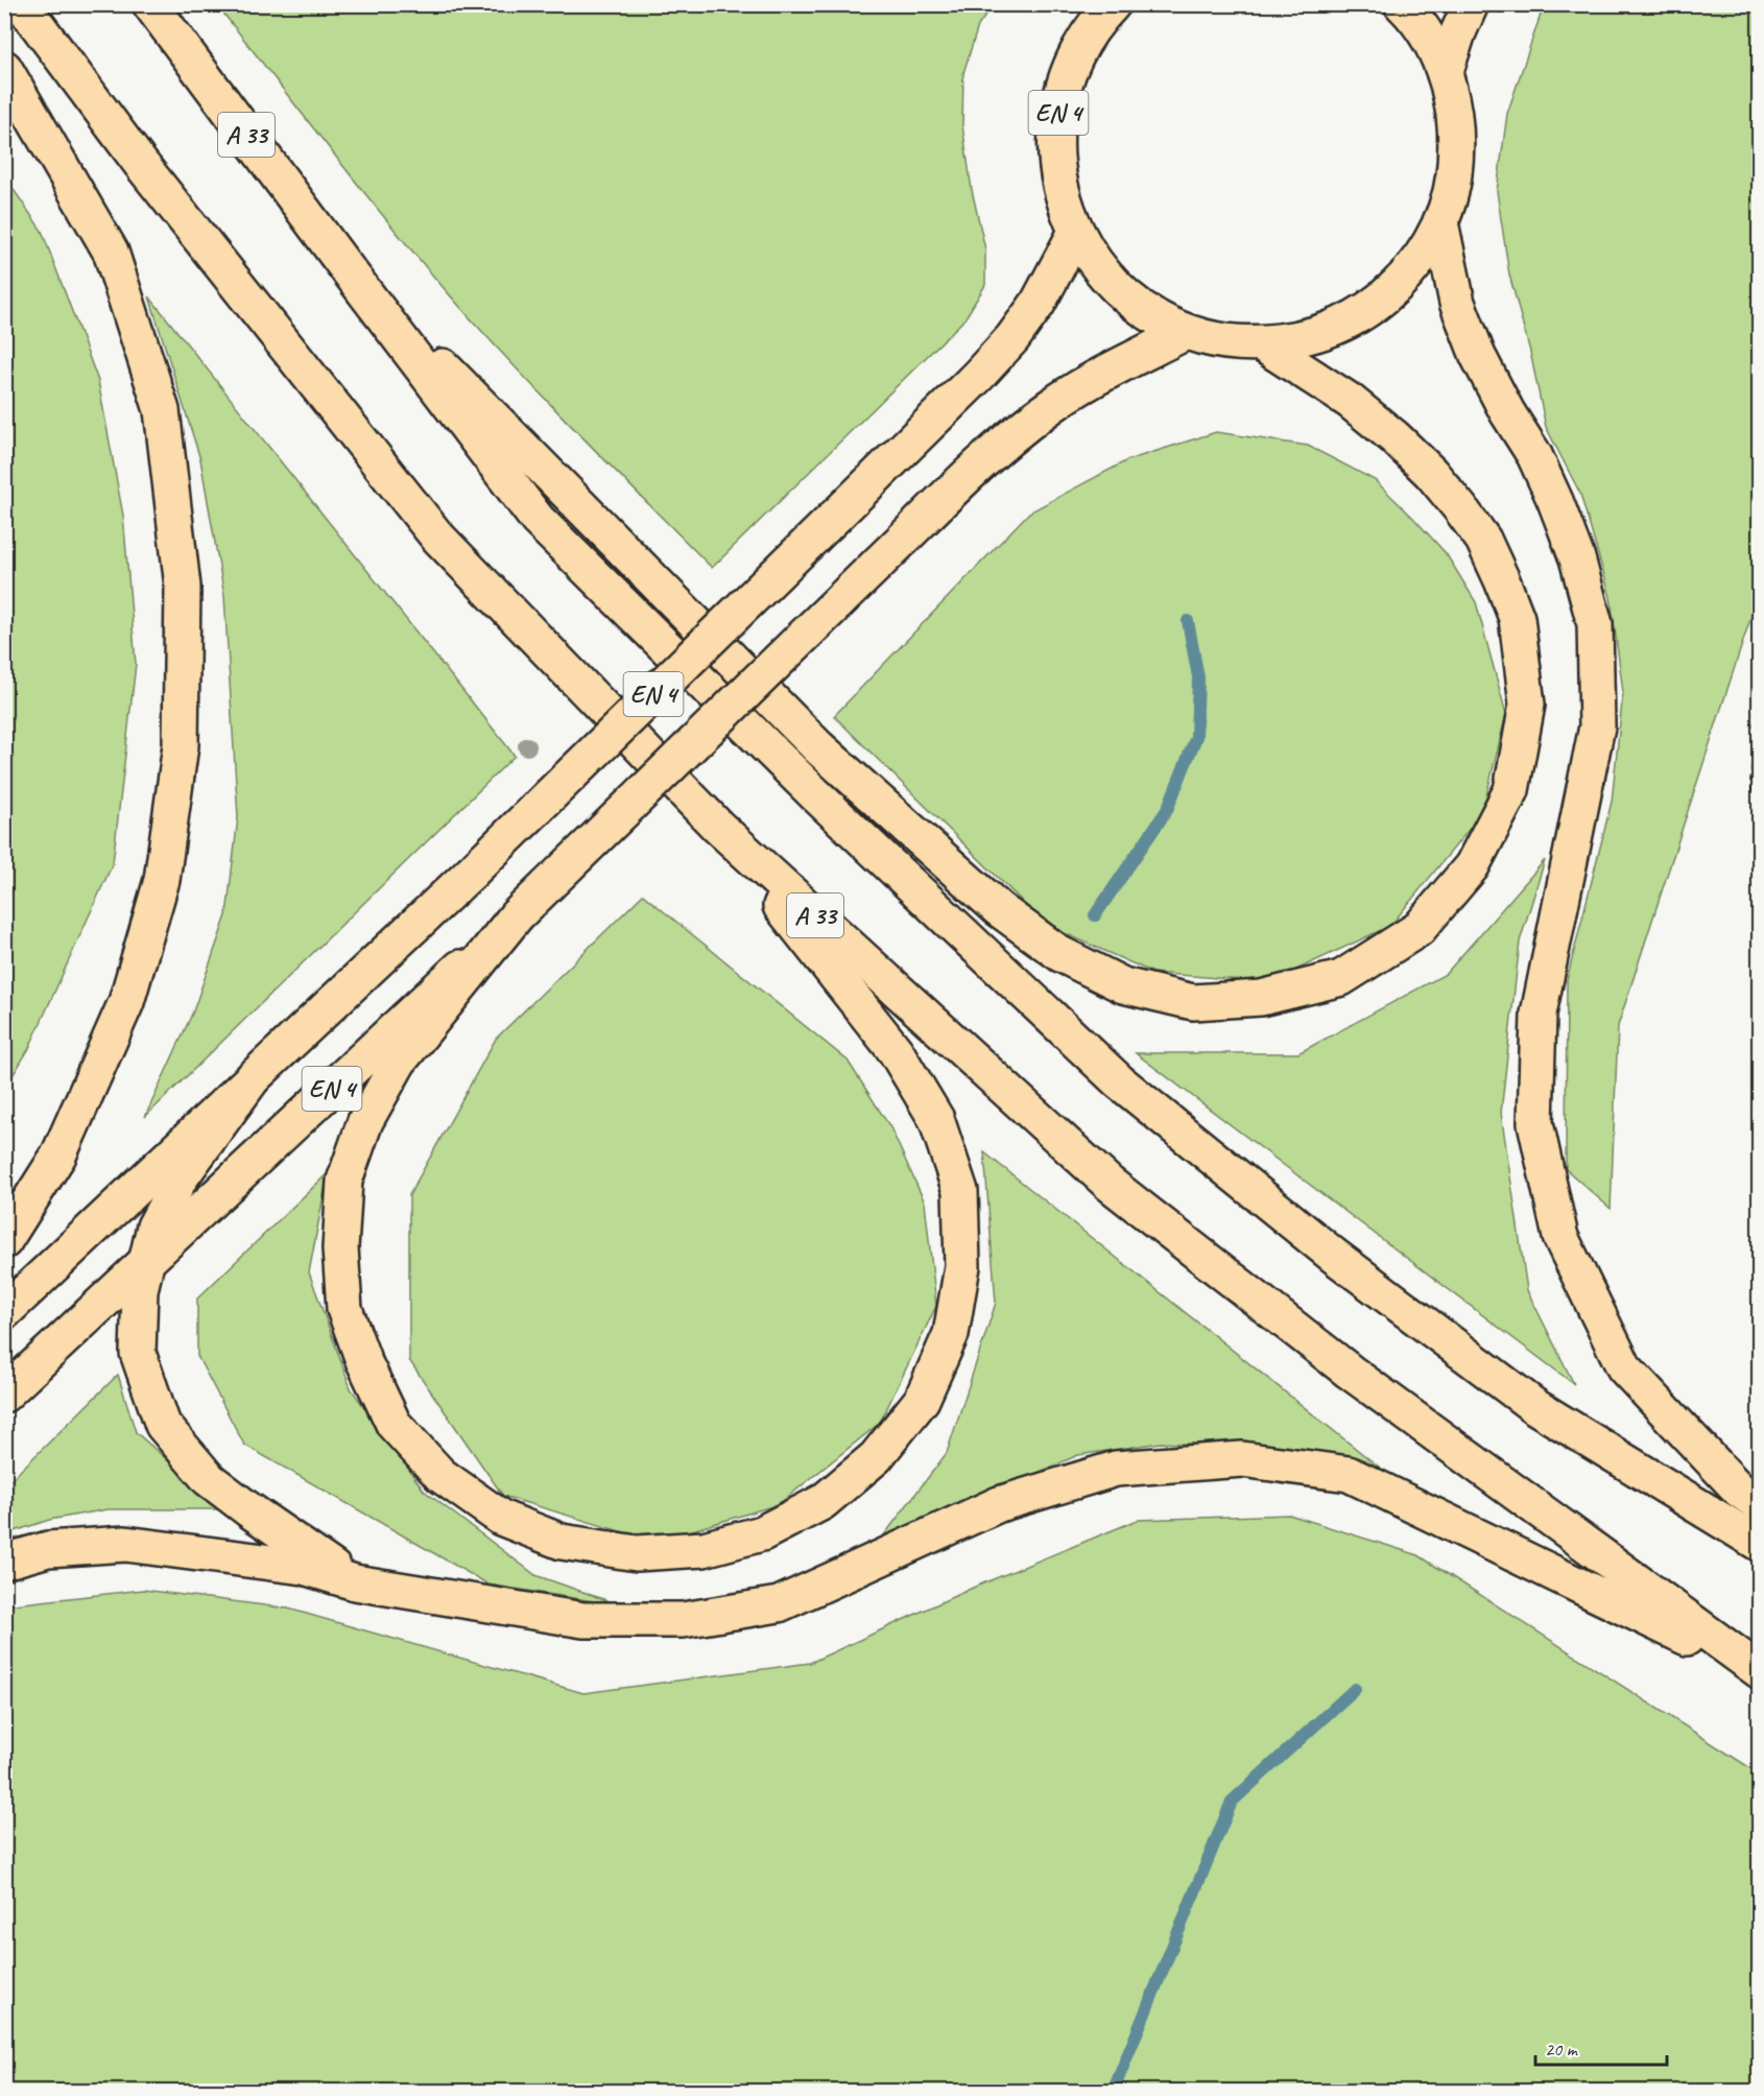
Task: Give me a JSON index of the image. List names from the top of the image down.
{
  "streets": {
    "main road": ["EN 4", "A 33"]
  },
  "scale_bar": "20 m"
}
